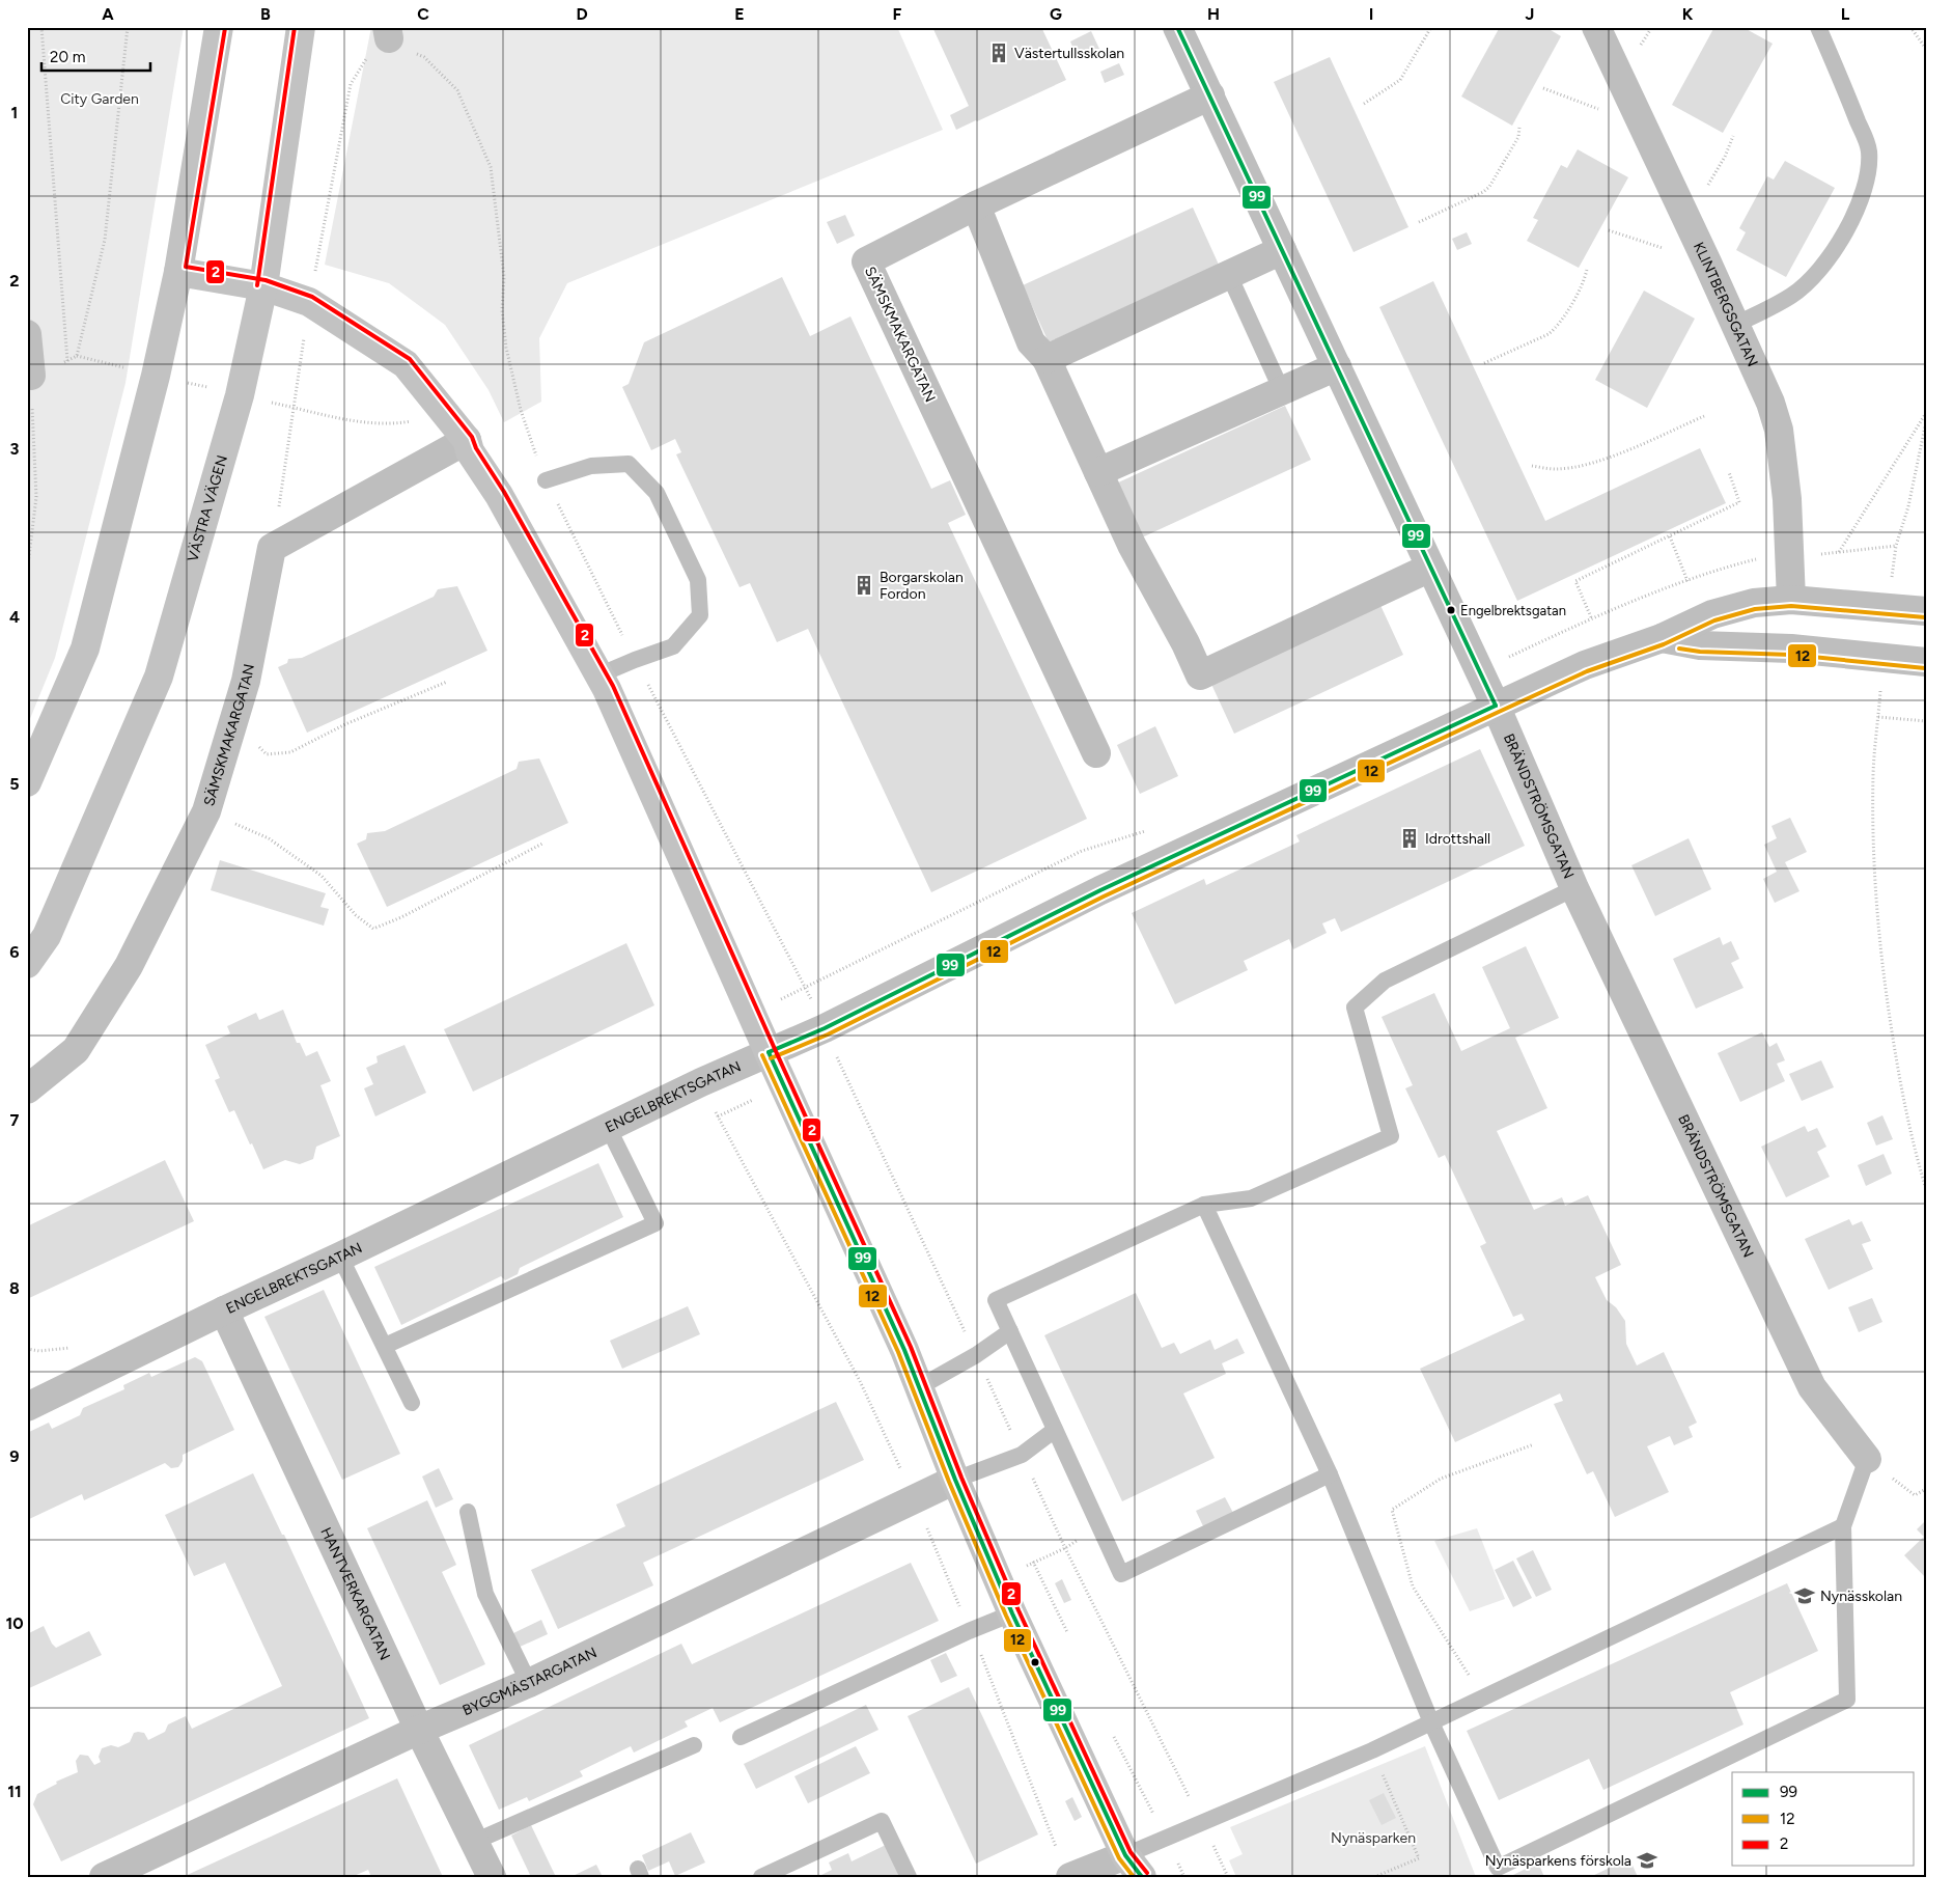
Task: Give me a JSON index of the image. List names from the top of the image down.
{
  "streets": {
    "main road": ["VÄSTRA VÄGEN"],
    "street": [
      "KLINTBERGSGATAN",
      "SÄMSKMAKARGATAN",
      "BRÄNDSTRÖMSGATAN",
      "ENGELBREKTSGATAN",
      "HANTVERKARGATAN",
      "BYGGMÄSTARGATAN"
    ]
  },
  "crossings": [
    ["KLINTBERGSGATAN", "ENGELBREKTSGATAN"],
    ["SÄMSKMAKARGATAN", "BRÄNDSTRÖMSGATAN"],
    ["BRÄNDSTRÖMSGATAN", "ENGELBREKTSGATAN"],
    ["ENGELBREKTSGATAN", "HANTVERKARGATAN"],
    ["HANTVERKARGATAN", "BYGGMÄSTARGATAN"]
  ],
  "parks": ["City Garden", "Nynäsparken"],
  "places": {
    "building": ["Västertullsskolan", "Borgarskolan Fordon", "Idrottshall"],
    "other": ["Engelbrektsgatan"],
    "school or university": ["Nynässkolan", "Nynäsparkens förskola"]
  },
  "lines": ["transit line 99", "transit line 2", "transit line 12"],
  "legend": ["99", "12", "2"],
  "scale_bar": "20 m",
  "grid": {
    "columns": [
      "A",
      "B",
      "C",
      "D",
      "E",
      "F",
      "G",
      "H",
      "I",
      "J",
      "K",
      "L"
    ],
    "rows": [
      "1",
      "2",
      "3",
      "4",
      "5",
      "6",
      "7",
      "8",
      "9",
      "10",
      "11"
    ]
  }
}
